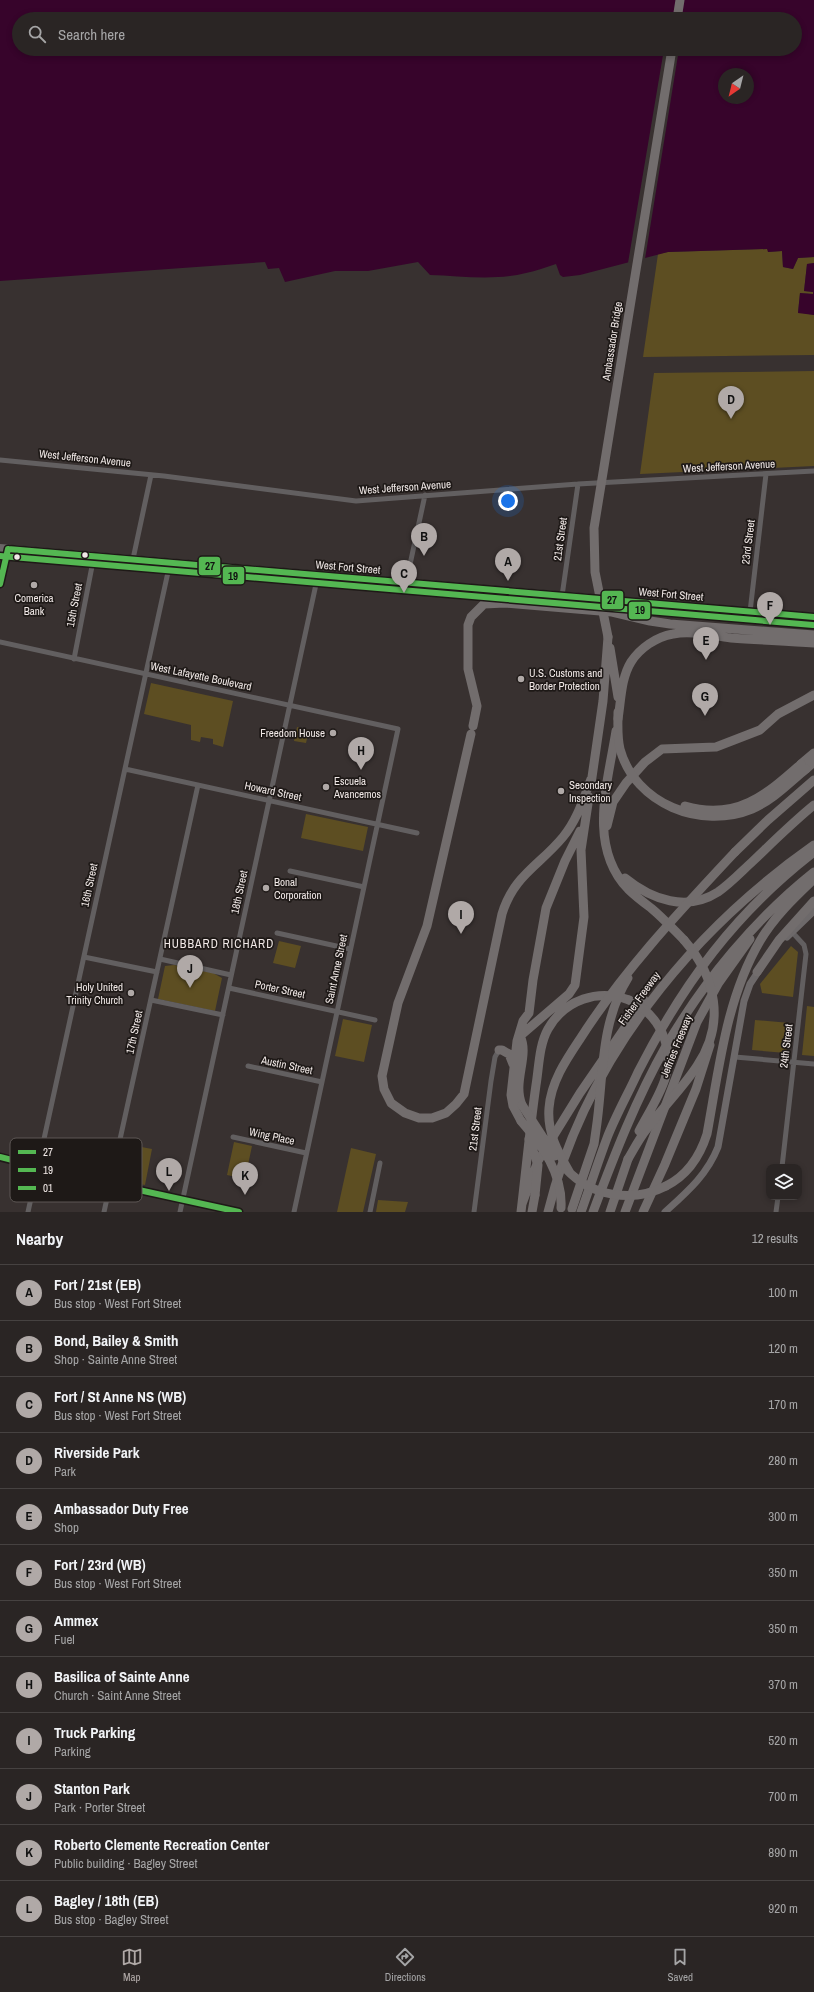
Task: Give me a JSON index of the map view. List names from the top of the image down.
{
  "streets": {
    "highway": ["Ambassador Bridge", "Fisher Freeway", "Jeffries Freeway"],
    "main road": ["West Fort Street"],
    "street": [
      "West Jefferson Avenue",
      "21st Street",
      "23rd Street",
      "15th Street",
      "West Lafayette Boulevard",
      "Howard Street",
      "16th Street",
      "18th Street",
      "Saint Anne Street",
      "Porter Street",
      "17th Street",
      "24th Street",
      "Austin Street",
      "Wing Place"
    ]
  },
  "crossings": [
    ["West Jefferson Avenue", "21st Street"],
    ["West Jefferson Avenue", "23rd Street"],
    ["21st Street", "West Fort Street"],
    ["23rd Street", "West Fort Street"],
    ["West Fort Street", "15th Street"],
    ["West Fort Street", "16th Street"],
    ["West Fort Street", "18th Street"],
    ["15th Street", "West Lafayette Boulevard"],
    ["West Lafayette Boulevard", "16th Street"],
    ["West Lafayette Boulevard", "18th Street"],
    ["West Lafayette Boulevard", "Saint Anne Street"],
    ["Howard Street", "16th Street"],
    ["Howard Street", "18th Street"],
    ["Howard Street", "Saint Anne Street"],
    ["Howard Street", "17th Street"],
    ["18th Street", "Porter Street"],
    ["Saint Anne Street", "Porter Street"],
    ["Saint Anne Street", "Austin Street"],
    ["Saint Anne Street", "Wing Place"]
  ],
  "districts": ["HUBBARD RICHARD"],
  "places": [
    "Comerica Bank",
    "U.S. Customs and Border Protection",
    "Freedom House",
    "Escuela Avancemos",
    "Secondary Inspection",
    "Bonal Corporation",
    "Holy United Trinity Church"
  ],
  "lines": ["transit line 27", "transit line 19", "transit line 01"],
  "legend": ["27", "19", "01"],
  "north": "bottom left",
  "page": {
    "search": "Search here",
    "pins": [
      "D",
      "B",
      "A",
      "C",
      "F",
      "E",
      "G",
      "H",
      "I",
      "J",
      "L",
      "K"
    ],
    "heading": ["Nearby", "12 results"],
    "list": [
      {
        "mark": "A",
        "name": "Fort / 21st (EB)",
        "note": "Bus stop · West Fort Street",
        "value": "100 m"
      },
      {
        "mark": "B",
        "name": "Bond, Bailey & Smith",
        "note": "Shop · Sainte Anne Street",
        "value": "120 m"
      },
      {
        "mark": "C",
        "name": "Fort / St Anne NS (WB)",
        "note": "Bus stop · West Fort Street",
        "value": "170 m"
      },
      {
        "mark": "D",
        "name": "Riverside Park",
        "note": "Park",
        "value": "280 m"
      },
      {
        "mark": "E",
        "name": "Ambassador Duty Free",
        "note": "Shop",
        "value": "300 m"
      },
      {
        "mark": "F",
        "name": "Fort / 23rd (WB)",
        "note": "Bus stop · West Fort Street",
        "value": "350 m"
      },
      {
        "mark": "G",
        "name": "Ammex",
        "note": "Fuel",
        "value": "350 m"
      },
      {
        "mark": "H",
        "name": "Basilica of Sainte Anne",
        "note": "Church · Saint Anne Street",
        "value": "370 m"
      },
      {
        "mark": "I",
        "name": "Truck Parking",
        "note": "Parking",
        "value": "520 m"
      },
      {
        "mark": "J",
        "name": "Stanton Park",
        "note": "Park · Porter Street",
        "value": "700 m"
      },
      {
        "mark": "K",
        "name": "Roberto Clemente Recreation Center",
        "note": "Public building · Bagley Street",
        "value": "890 m"
      },
      {
        "mark": "L",
        "name": "Bagley / 18th (EB)",
        "note": "Bus stop · Bagley Street",
        "value": "920 m"
      }
    ],
    "nav": ["Map", "Directions", "Saved"]
  }
}
